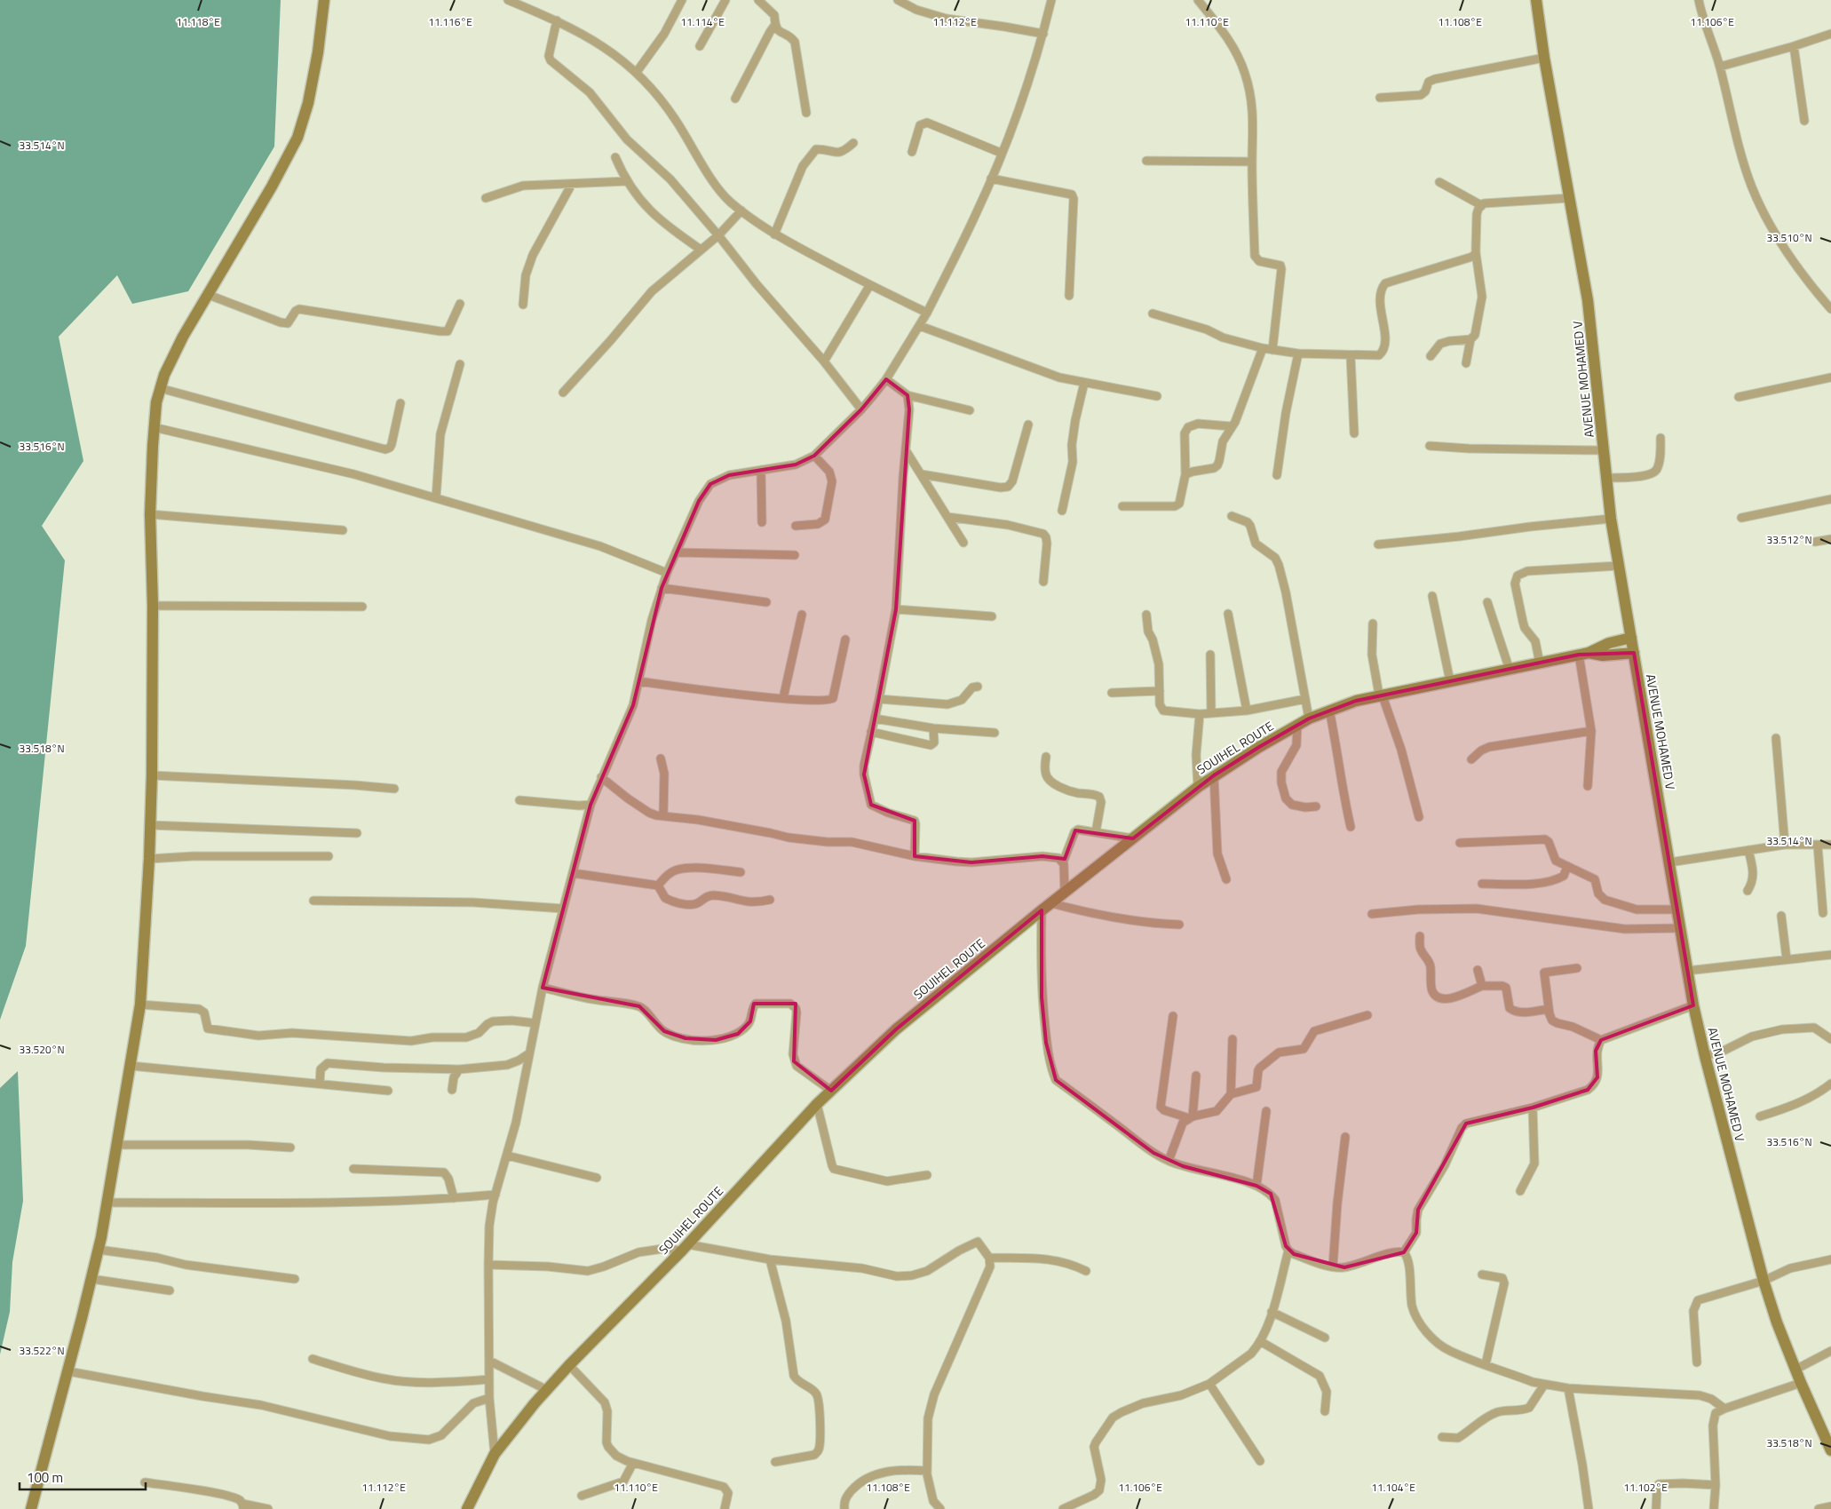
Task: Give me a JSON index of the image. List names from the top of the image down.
{
  "streets": {
    "main road": ["AVENUE MOHAMED V", "SOUIHEL ROUTE"]
  },
  "scale_bar": "100 m",
  "coordinates": [
    "11.118°E",
    "11.116°E",
    "11.114°E",
    "11.112°E",
    "11.110°E",
    "11.108°E",
    "11.106°E",
    "33.514°N",
    "33.510°N",
    "33.516°N",
    "33.512°N",
    "33.518°N",
    "33.520°N",
    "33.522°N",
    "11.104°E",
    "11.102°E"
  ]
}
